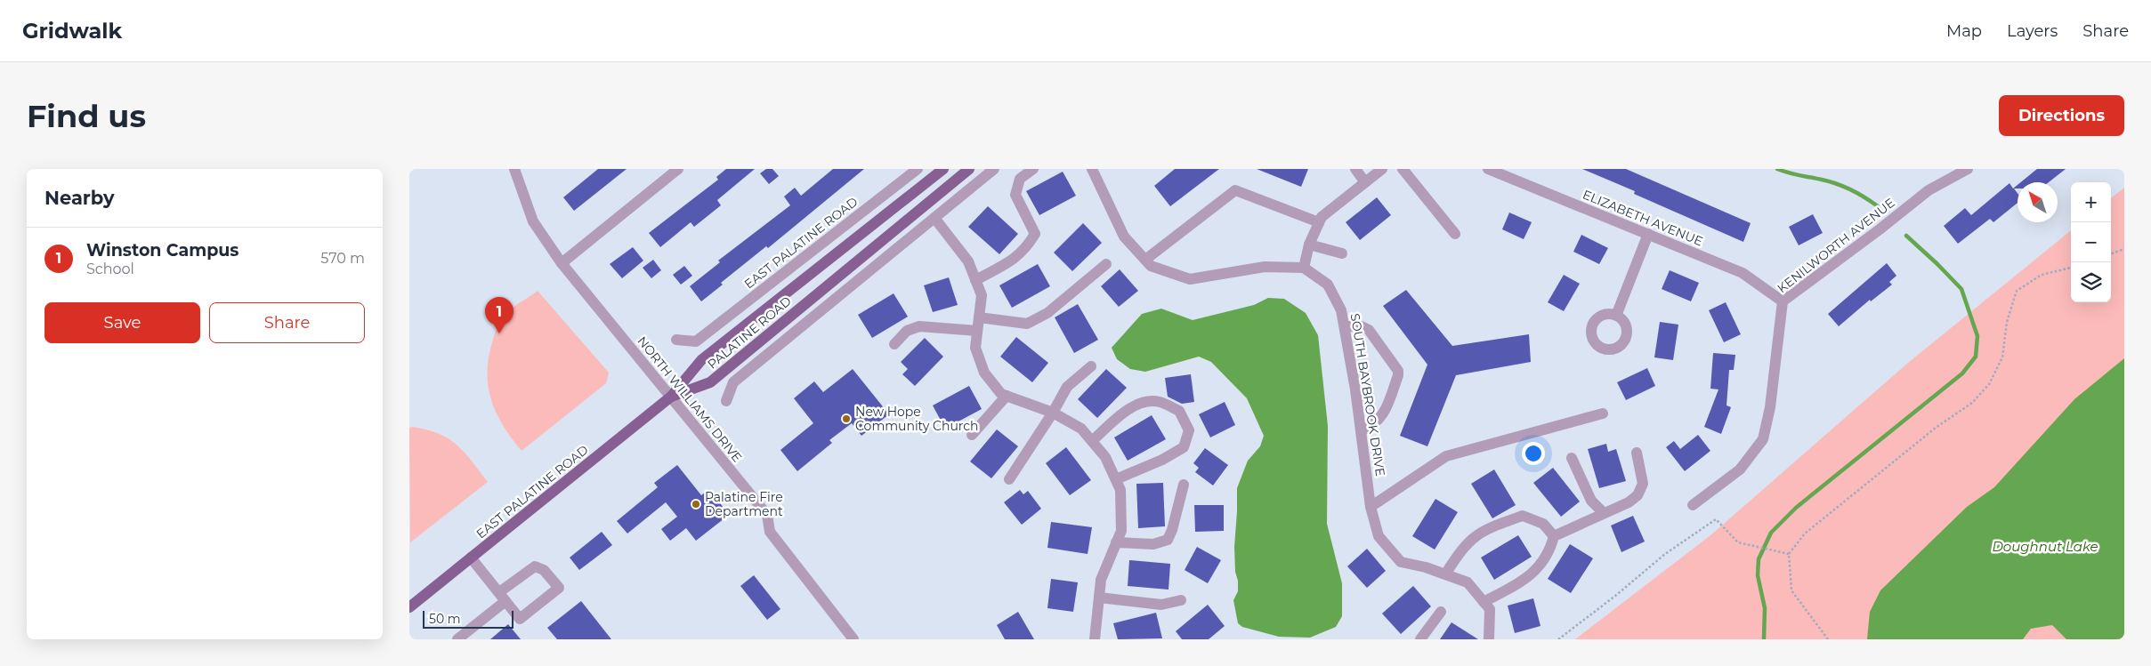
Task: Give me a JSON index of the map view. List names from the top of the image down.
{
  "streets": {
    "main road": ["EAST PALATINE ROAD", "PALATINE ROAD"],
    "street": [
      "ELIZABETH AVENUE",
      "KENILWORTH AVENUE",
      "SOUTH BAYBROOK DRIVE",
      "NORTH WILLIAMS DRIVE"
    ]
  },
  "crossings": [
    ["ELIZABETH AVENUE", "KENILWORTH AVENUE"],
    ["EAST PALATINE ROAD", "PALATINE ROAD"],
    ["EAST PALATINE ROAD", "NORTH WILLIAMS DRIVE"],
    ["PALATINE ROAD", "NORTH WILLIAMS DRIVE"]
  ],
  "water": ["Doughnut Lake"],
  "places": ["New Hope Community Church", "Palatine Fire Department"],
  "scale_bar": "50 m",
  "north": "top left",
  "page": {
    "header": "Gridwalk",
    "nav": ["Map", "Layers", "Share"],
    "buttons": [
      "Directions",
      ["Save", "Share"]
    ],
    "title": "Find us",
    "heading": "Nearby",
    "map_buttons": ["+", "−"],
    "list": [
      {
        "mark": "1",
        "name": "Winston Campus",
        "note": "School",
        "value": "570 m"
      }
    ],
    "pins": "1",
    "scale": "50 m"
  }
}
